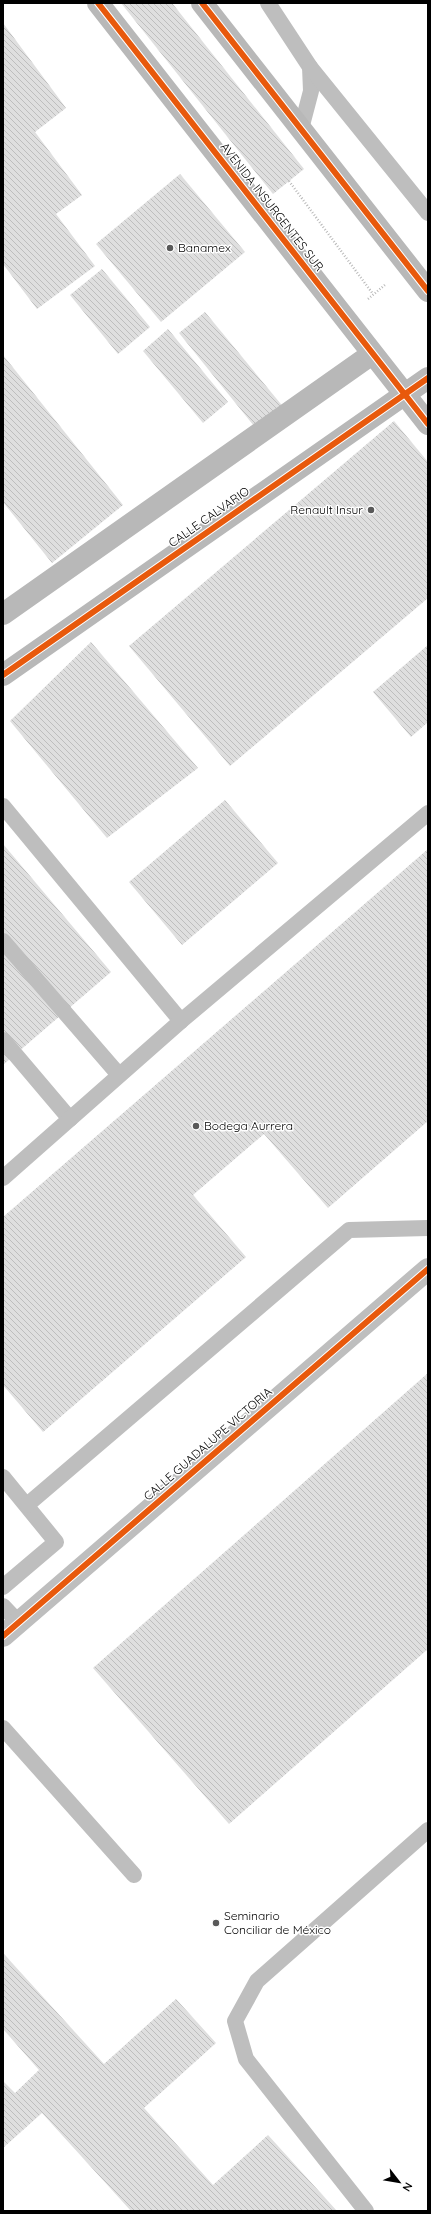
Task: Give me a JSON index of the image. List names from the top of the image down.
{
  "streets": {
    "street": ["AVENIDA INSURGENTES SUR", "CALLE CALVARIO", "CALLE GUADALUPE VICTORIA"]
  },
  "crossings": [
    ["AVENIDA INSURGENTES SUR", "CALLE CALVARIO"]
  ],
  "places": [
    "Banamex",
    "Renault Insur",
    "Bodega Aurrera",
    "Seminario Conciliar de México"
  ],
  "north": "bottom right"
}
